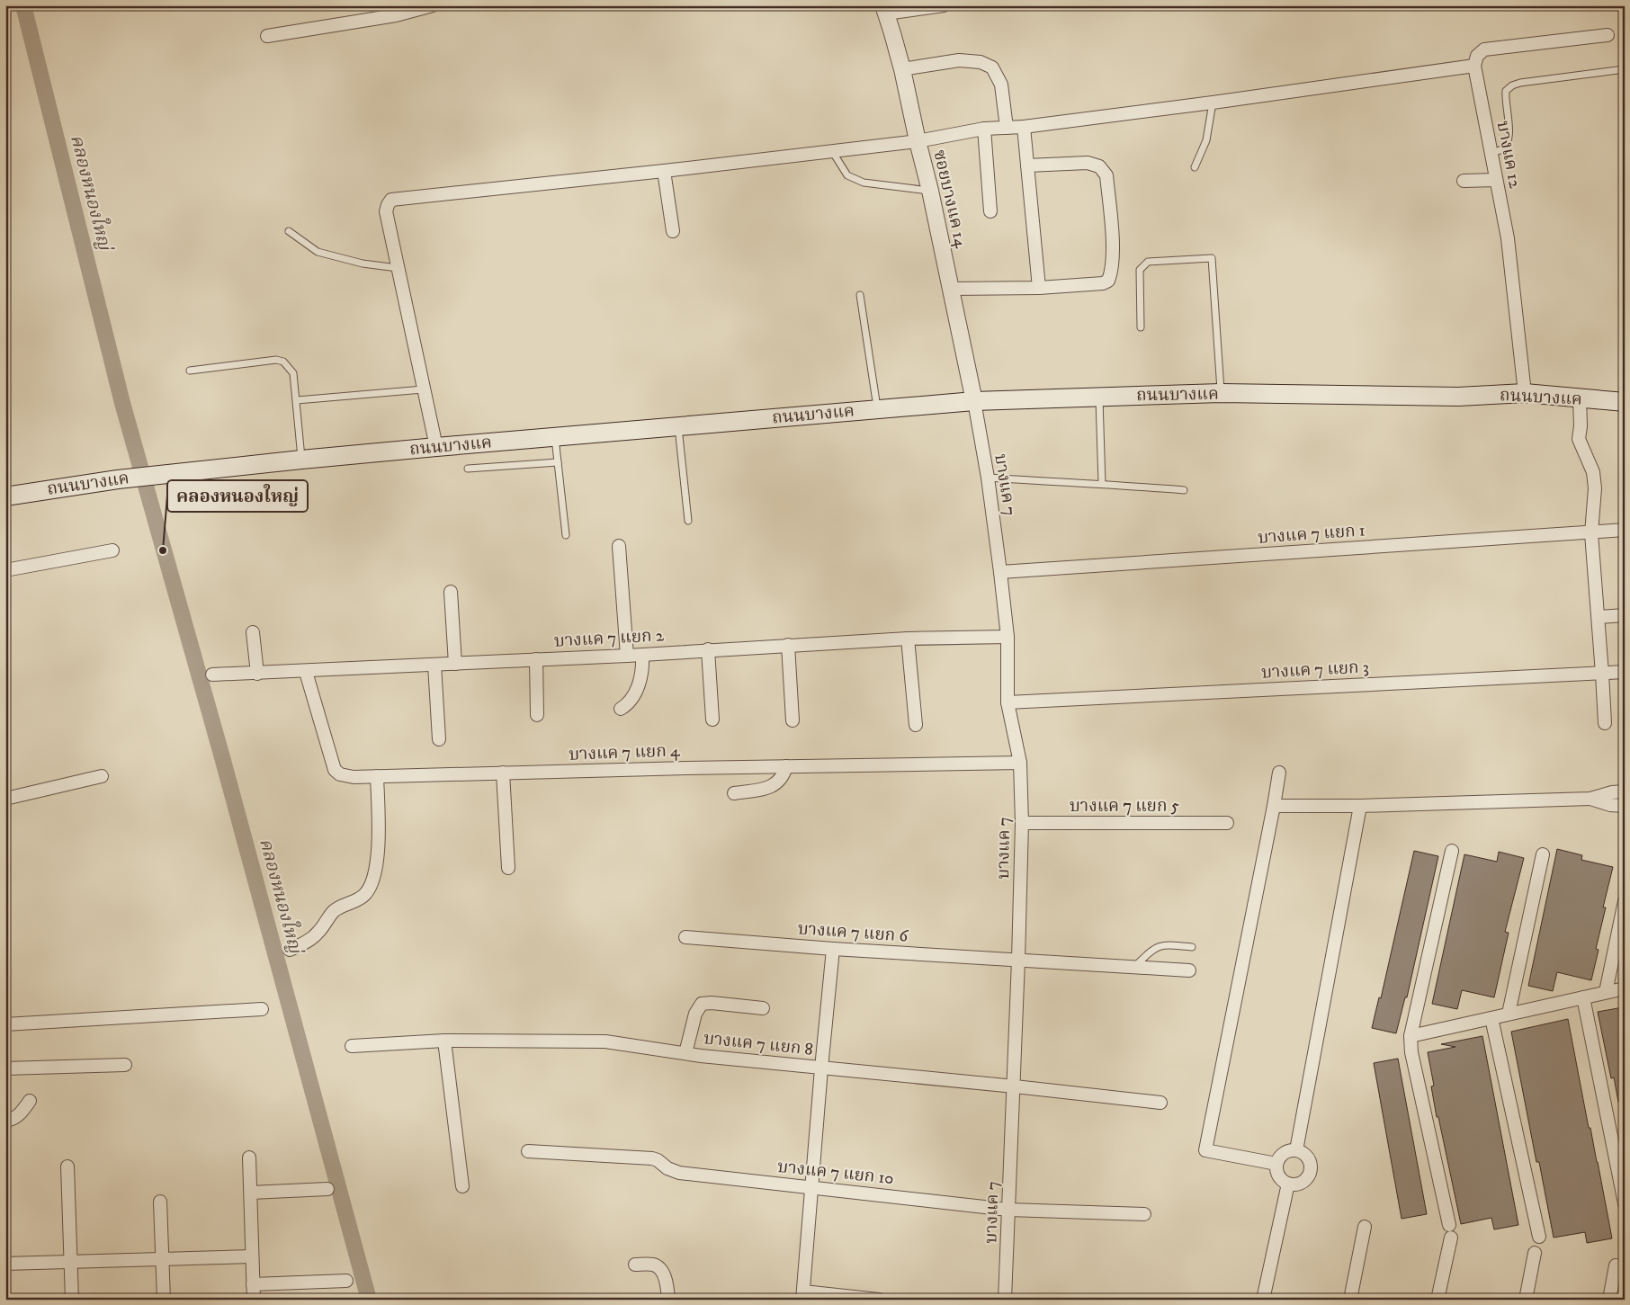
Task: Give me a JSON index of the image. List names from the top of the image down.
{
  "streets": {
    "main road": ["ถนนบางแค"],
    "street": [
      "บางแค 12",
      "ซอยบางแค 14",
      "บางแค 7",
      "บางแค 7 แยก 1",
      "บางแค 7 แยก 2",
      "บางแค 7 แยก 3",
      "บางแค 7 แยก 4",
      "บางแค 7 แยก 5",
      "บางแค 7 แยก 6",
      "บางแค 7 แยก 8",
      "บางแค 7 แยก 10"
    ]
  },
  "crossings": [
    ["บางแค 12", "ถนนบางแค"],
    ["ซอยบางแค 14", "ถนนบางแค"],
    ["ซอยบางแค 14", "บางแค 7"],
    ["ถนนบางแค", "บางแค 7"],
    ["บางแค 7", "บางแค 7 แยก 1"],
    ["บางแค 7", "บางแค 7 แยก 2"],
    ["บางแค 7", "บางแค 7 แยก 3"],
    ["บางแค 7", "บางแค 7 แยก 4"],
    ["บางแค 7", "บางแค 7 แยก 5"],
    ["บางแค 7", "บางแค 7 แยก 6"],
    ["บางแค 7", "บางแค 7 แยก 8"],
    ["บางแค 7", "บางแค 7 แยก 10"],
    ["บางแค 7 แยก 2", "บางแค 7 แยก 4"]
  ],
  "water": ["คลองหนองใหญ่"],
  "places": ["คลองหนองใหญ่"]
}
